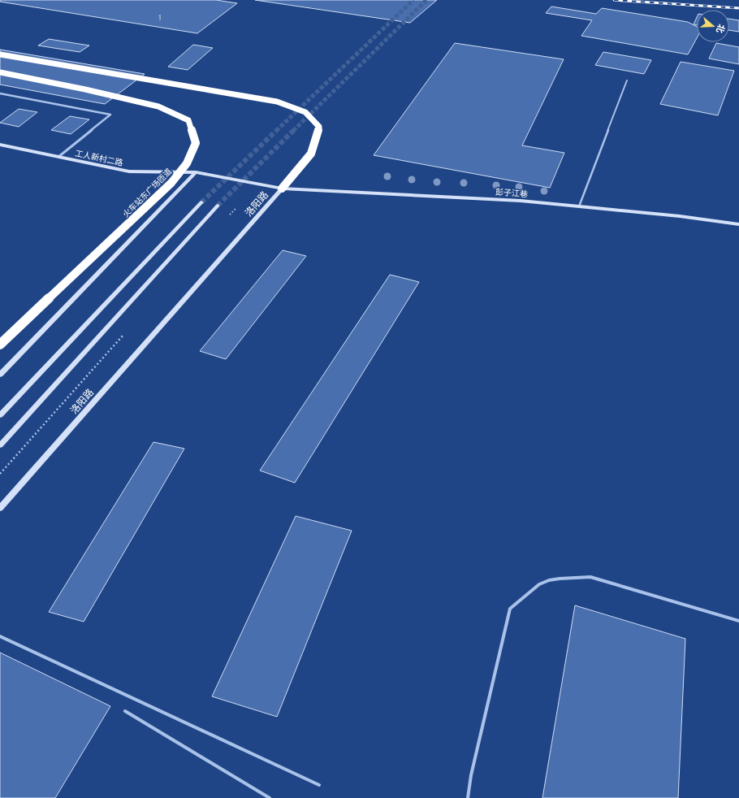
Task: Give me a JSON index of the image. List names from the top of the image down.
{
  "streets": {
    "highway": ["火车站东广场匝道"],
    "street": ["工人新村二路", "彭子江巷", "洛阳路"]
  },
  "crossings": [
    ["工人新村二路", "洛阳路"],
    ["彭子江巷", "洛阳路"]
  ],
  "house_numbers": ["1"],
  "north": "right"
}
